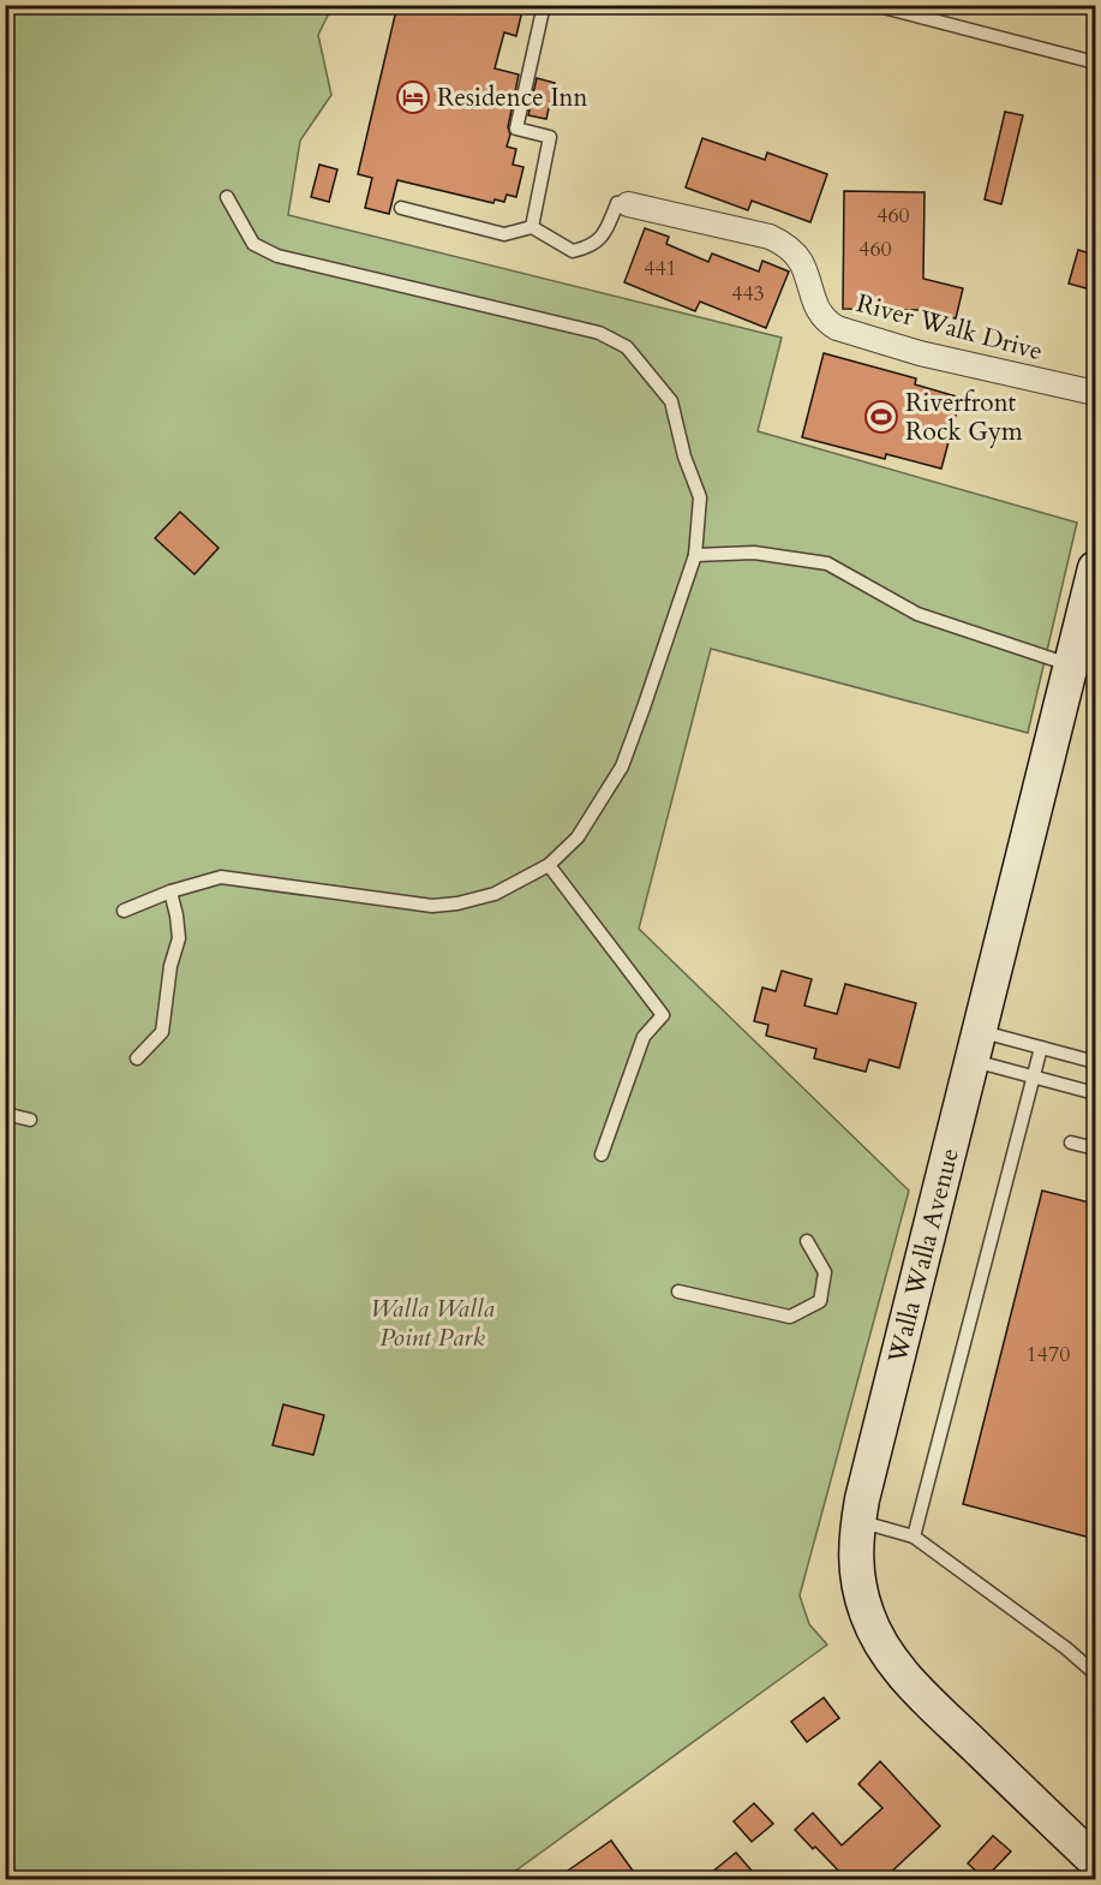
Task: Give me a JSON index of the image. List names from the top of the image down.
{
  "streets": {
    "street": ["River Walk Drive", "Walla Walla Avenue"]
  },
  "parks": ["Walla Walla Point Park"],
  "places": {
    "hotel": ["Residence Inn"],
    "sports": ["Riverfront Rock Gym"]
  },
  "house_numbers": [
    "460",
    "460",
    "441",
    "443",
    "1470"
  ]
}
